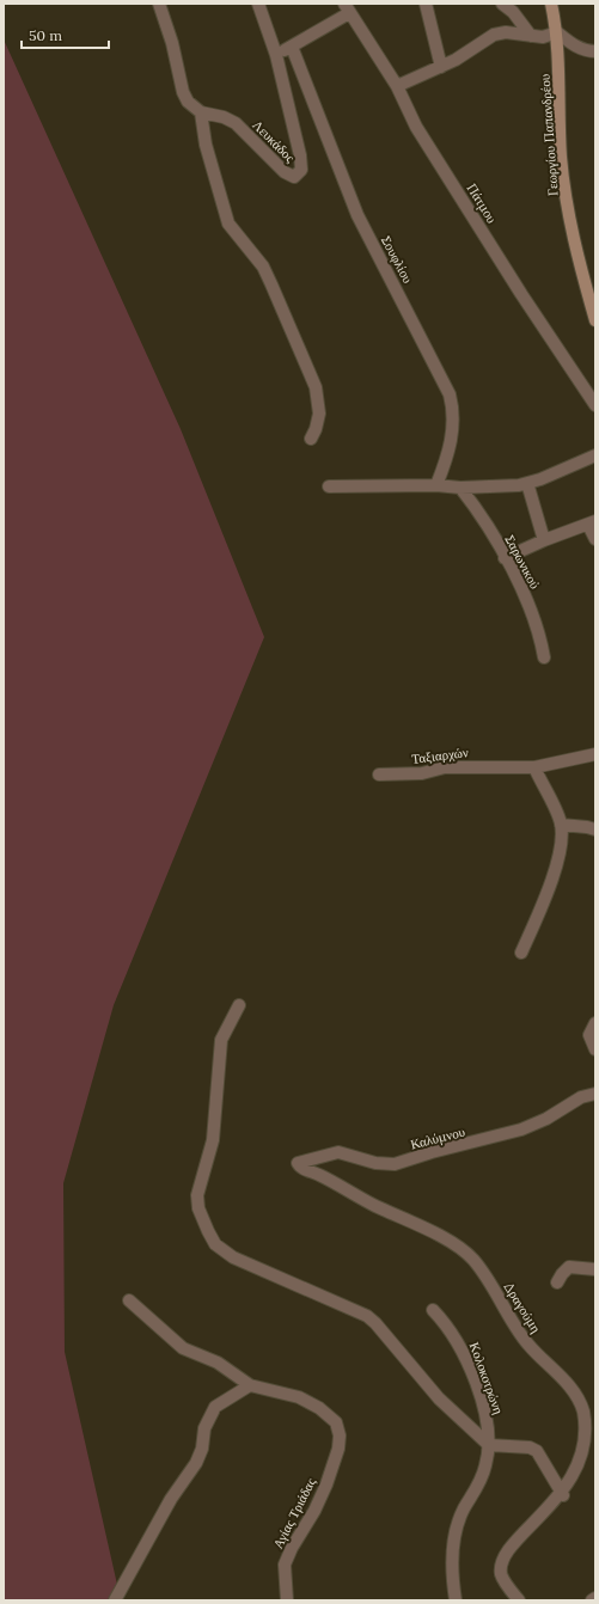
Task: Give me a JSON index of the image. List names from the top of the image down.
{
  "streets": {
    "street": [
      "Γεωργίου Παπανδρέου",
      "Λευκάδος",
      "Πάτμου",
      "Σουφλίου",
      "Σαρωνικού",
      "Ταξιαρχών",
      "Καλύμνου",
      "Δραγούμη",
      "Κολοκοτρώνη",
      "Αγίας Τριάδας"
    ]
  },
  "crossings": [
    ["Λευκάδος", "Πάτμου"],
    ["Πάτμου", "Σουφλίου"],
    ["Καλύμνου", "Δραγούμη"]
  ],
  "scale_bar": "50 m"
}
